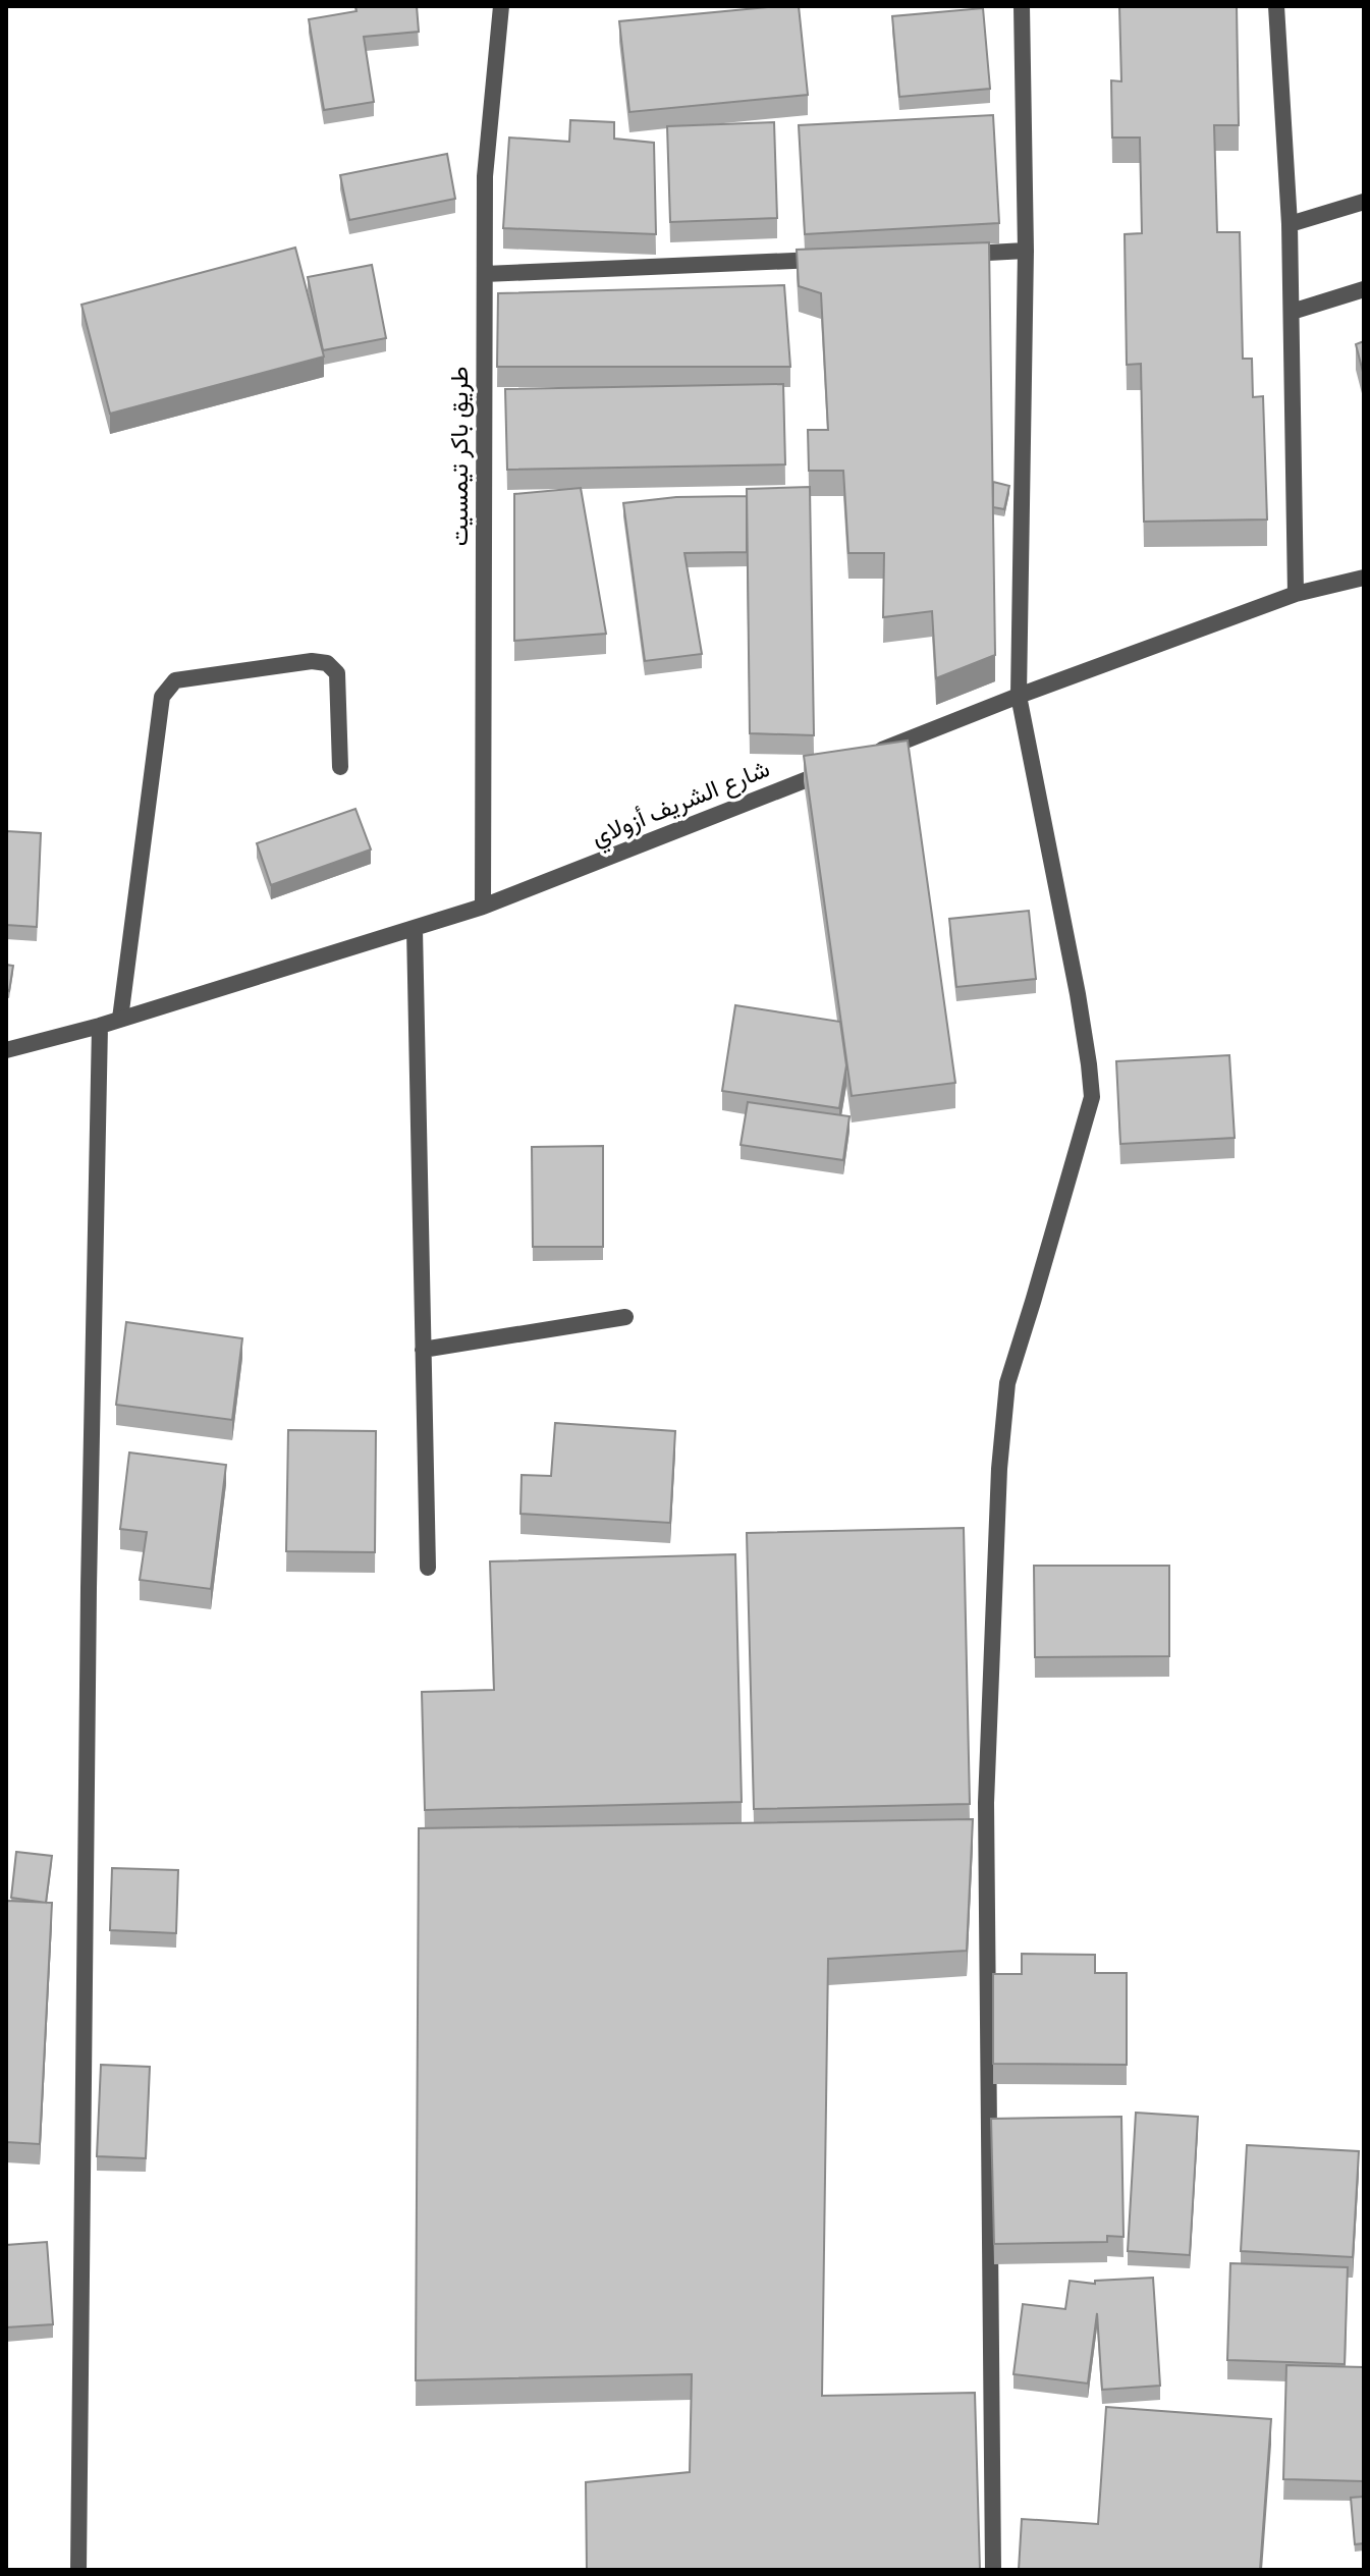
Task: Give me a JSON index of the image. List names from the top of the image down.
{
  "streets": {
    "street": ["طريق باكر تيمسيت", "شارع الشريف أزولاي"]
  },
  "crossings": [
    ["طريق باكر تيمسيت", "شارع الشريف أزولاي"]
  ]
}
